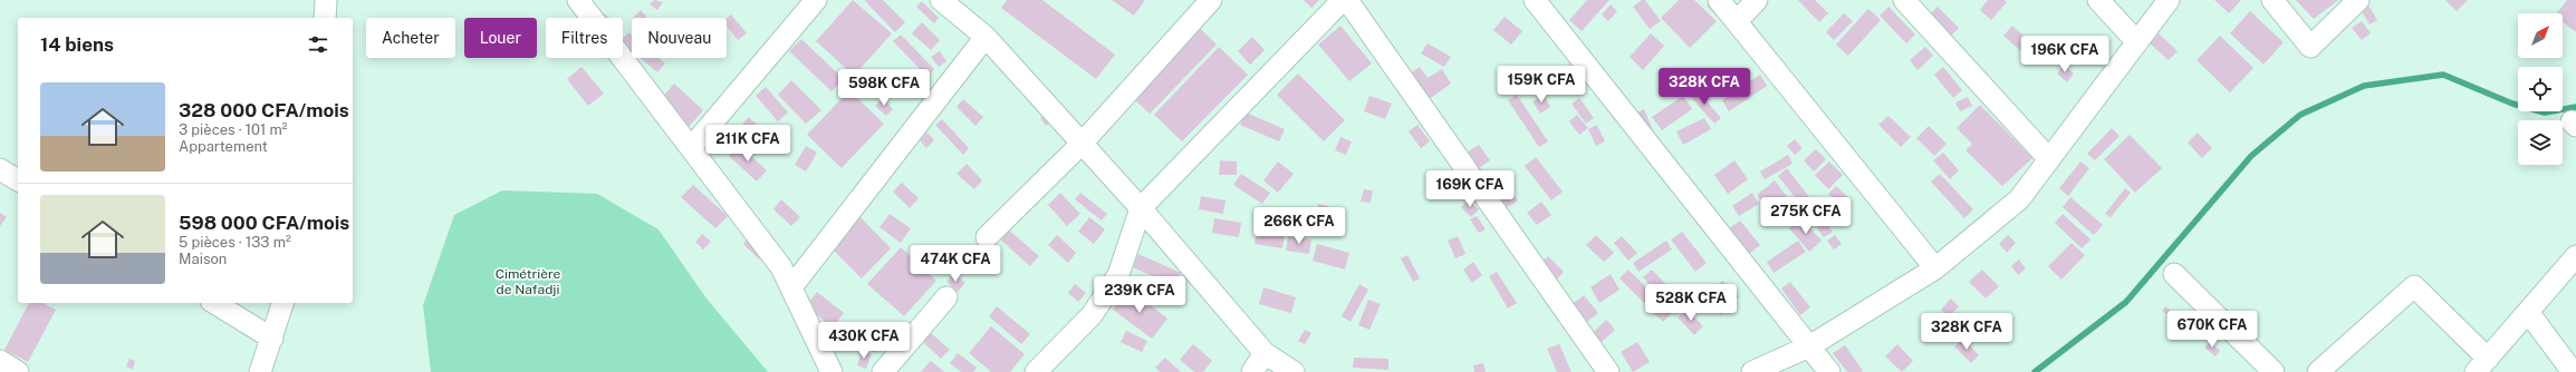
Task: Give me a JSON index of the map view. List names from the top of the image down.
{
  "parks": ["Cimétrière de Nafadji"],
  "north": "top right",
  "page": {
    "chip": [
      "Acheter",
      "Louer",
      "Filtres",
      "Nouveau"
    ],
    "heading": "14 biens",
    "price": [
      "196K CFA",
      "159K CFA",
      "328K CFA",
      "598K CFA",
      "211K CFA",
      "169K CFA",
      "275K CFA",
      "266K CFA",
      "474K CFA",
      "239K CFA",
      "528K CFA",
      "670K CFA",
      "328K CFA",
      "430K CFA"
    ],
    "list": [
      {
        "name": "328 000 CFA/mois",
        "note": "3 pièces · 101 m² · Appartement"
      },
      {
        "name": "598 000 CFA/mois",
        "note": "5 pièces · 133 m² · Maison"
      }
    ]
  }
}
